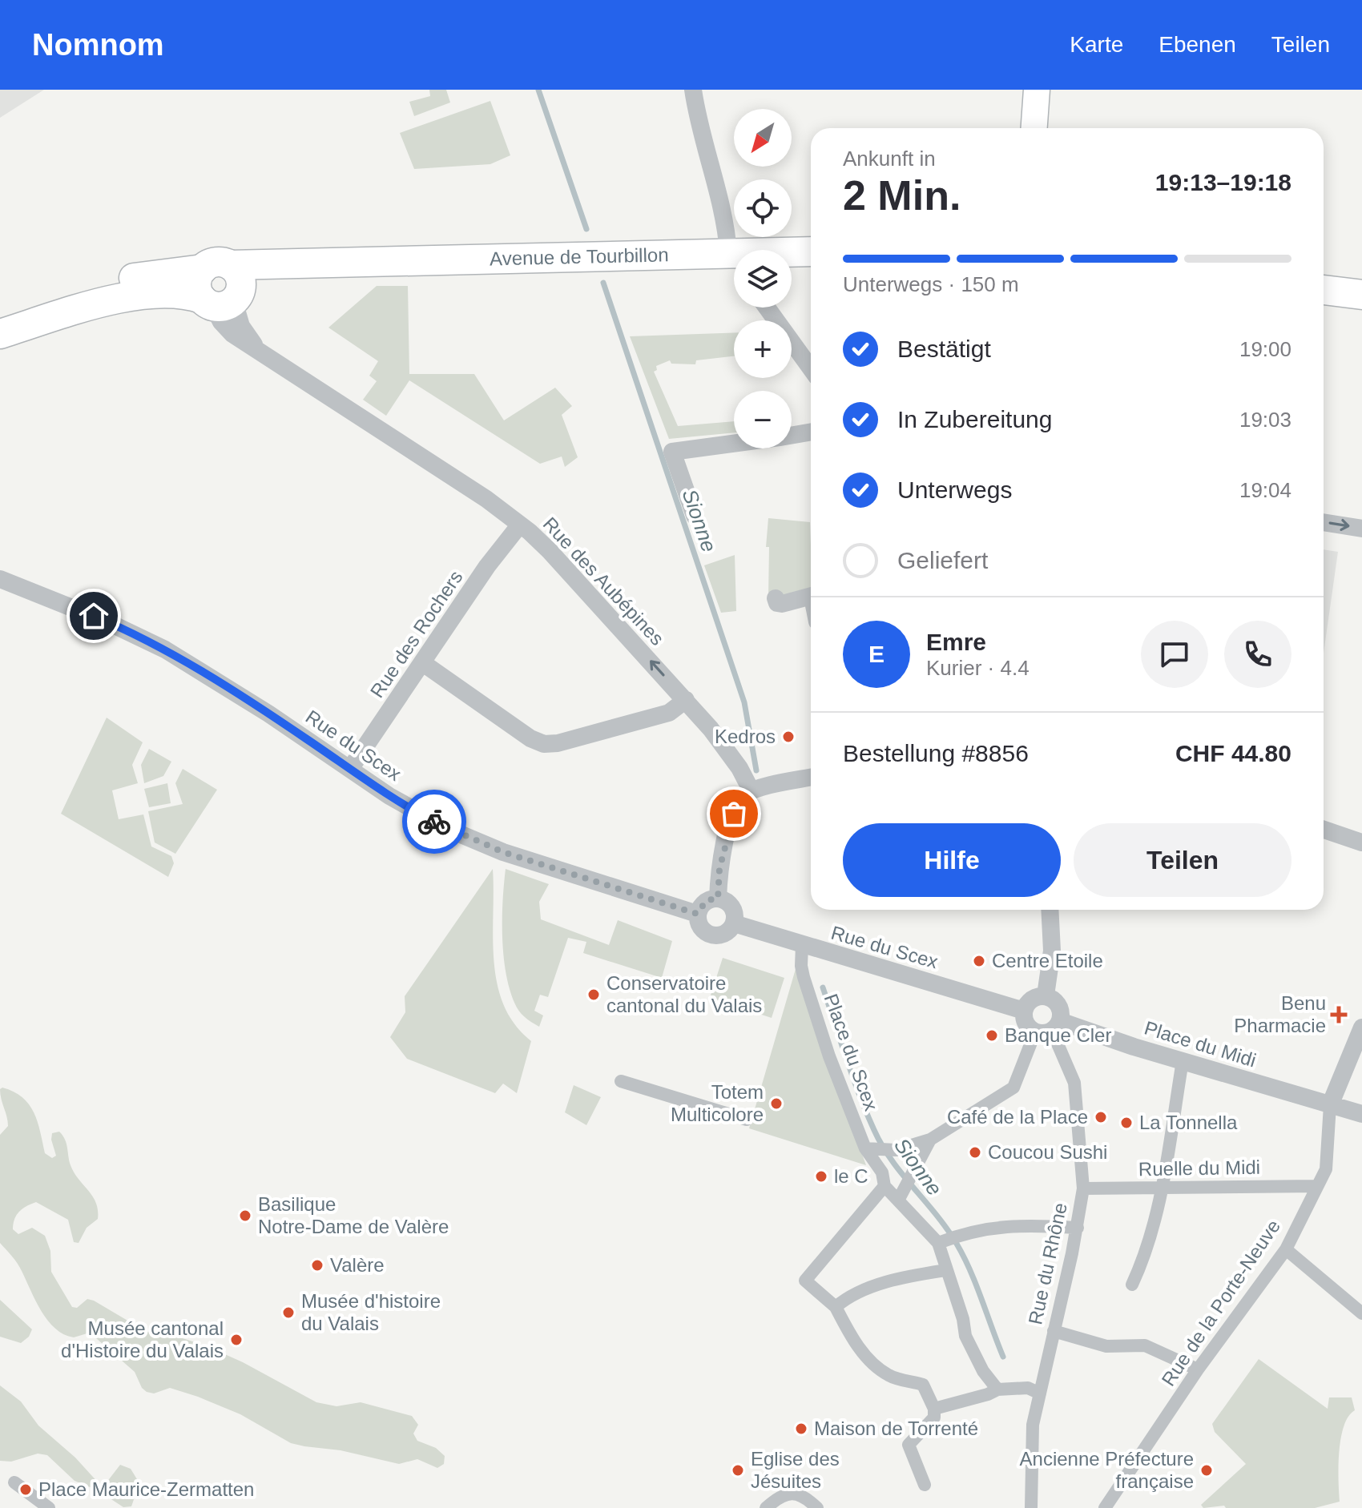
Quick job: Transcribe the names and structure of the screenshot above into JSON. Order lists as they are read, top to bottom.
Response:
{
  "streets": {
    "main road": ["Avenue de Tourbillon"],
    "street": [
      "Rue des Aubépines",
      "Rue des Rochers",
      "Rue du Scex",
      "Place du Midi",
      "Place du Scex",
      "Ruelle du Midi",
      "Rue du Rhône",
      "Rue de la Porte-Neuve"
    ]
  },
  "crossings": [
    ["Avenue de Tourbillon", "Rue des Aubépines"],
    ["Rue des Aubépines", "Rue des Rochers"],
    ["Rue des Rochers", "Rue du Scex"],
    ["Rue du Scex", "Place du Midi"],
    ["Rue du Scex", "Place du Scex"],
    ["Rue du Scex", "Rue du Rhône"],
    ["Place du Midi", "Rue du Rhône"],
    ["Place du Midi", "Rue de la Porte-Neuve"],
    ["Ruelle du Midi", "Rue du Rhône"],
    ["Ruelle du Midi", "Rue de la Porte-Neuve"]
  ],
  "water": ["Sionne"],
  "places": {
    "other": [
      "Kedros",
      "Centre Etoile",
      "Conservatoire cantonal du Valais",
      "Banque Cler",
      "Totem Multicolore",
      "Café de la Place",
      "La Tonnella",
      "Coucou Sushi",
      "le C",
      "Basilique Notre-Dame de Valère",
      "Valère",
      "Musée d'histoire du Valais",
      "Musée cantonal d'Histoire du Valais",
      "Maison de Torrenté",
      "Eglise des Jésuites",
      "Ancienne Préfecture française",
      "Place Maurice-Zermatten"
    ],
    "health": ["Benu Pharmacie"]
  },
  "north": "bottom left",
  "page": {
    "header": "Nomnom",
    "nav": ["Karte", "Ebenen", "Teilen"],
    "map_buttons": ["+", "−"],
    "heading": ["2 Min.", "Ankunft in", "19:13–19:18"],
    "panel": [
      "Emre",
      "Kurier · 4.4",
      "Bestellung #8856",
      "CHF 44.80"
    ],
    "bar": "Unterwegs · 150 m",
    "list": [
      ["Bestätigt", "19:00"],
      ["In Zubereitung", "19:03"],
      ["Unterwegs", "19:04"],
      "Geliefert"
    ],
    "round": "E",
    "buttons": ["Hilfe", "Teilen"]
  }
}
